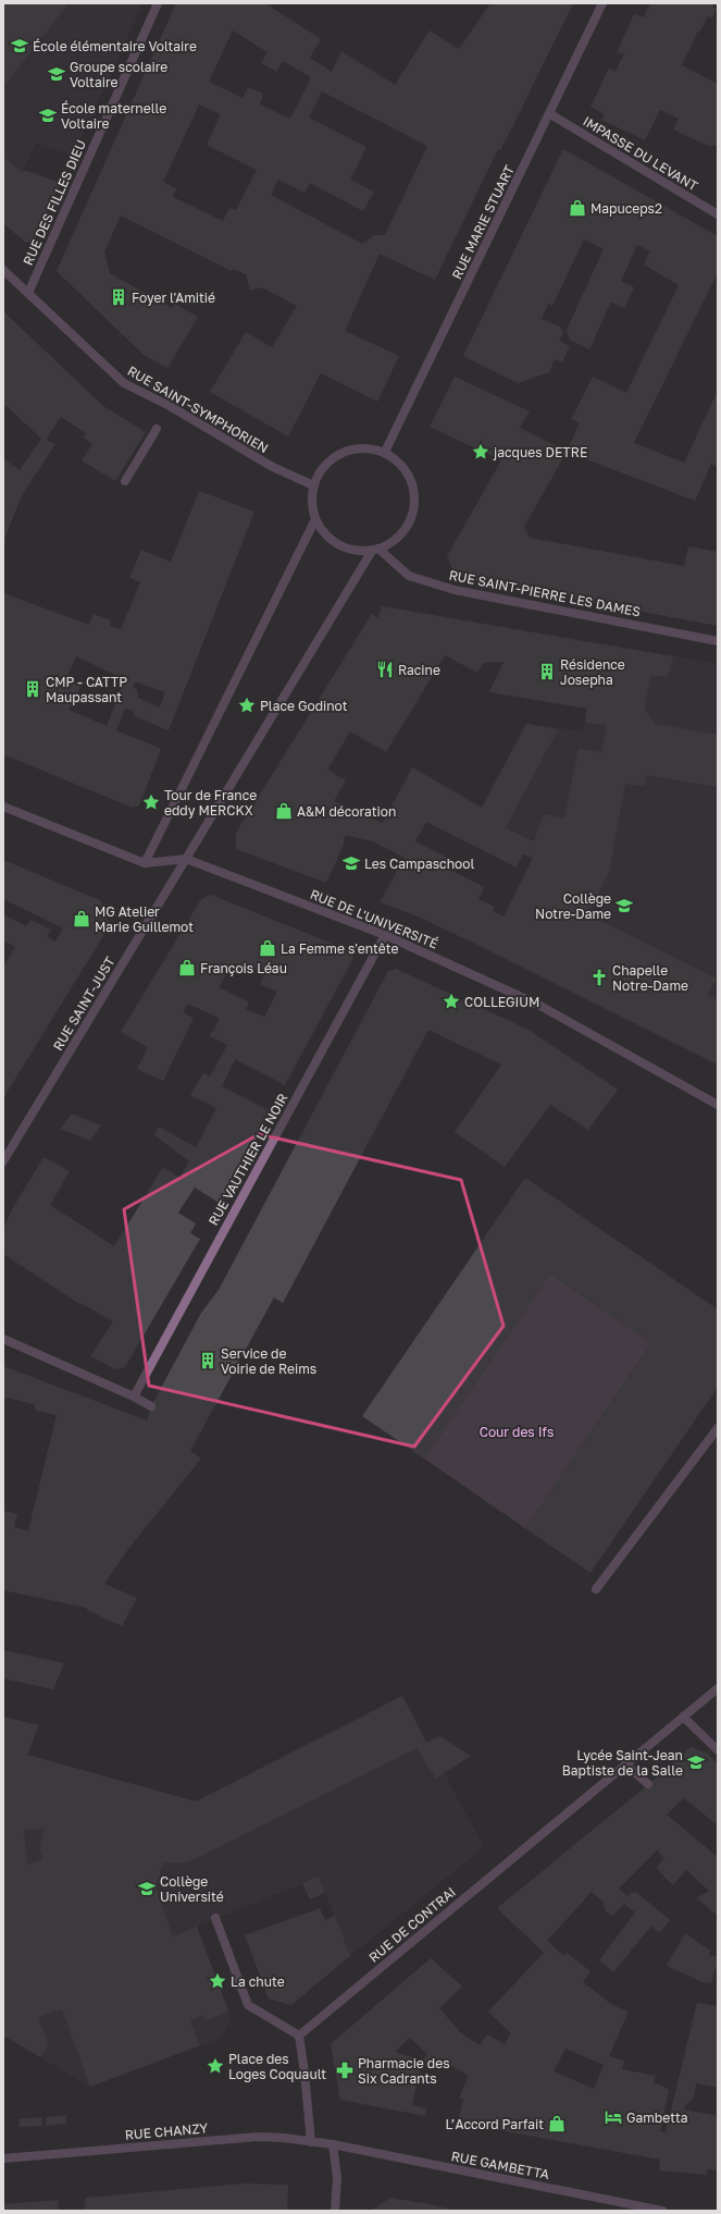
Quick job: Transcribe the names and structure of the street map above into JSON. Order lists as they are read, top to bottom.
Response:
{
  "streets": {
    "street": [
      "IMPASSE DU LEVANT",
      "RUE DES FILLES DIEU",
      "RUE MARIE STUART",
      "RUE SAINT-SYMPHORIEN",
      "RUE SAINT-PIERRE LES DAMES",
      "RUE DE L'UNIVERSITÉ",
      "RUE SAINT-JUST",
      "RUE VAUTHIER LE NOIR",
      "RUE DE CONTRAI",
      "RUE CHANZY",
      "RUE GAMBETTA"
    ]
  },
  "crossings": [
    ["IMPASSE DU LEVANT", "RUE MARIE STUART"],
    ["RUE DES FILLES DIEU", "RUE SAINT-SYMPHORIEN"],
    ["RUE MARIE STUART", "RUE SAINT-SYMPHORIEN"],
    ["RUE MARIE STUART", "RUE SAINT-PIERRE LES DAMES"],
    ["RUE SAINT-SYMPHORIEN", "RUE SAINT-PIERRE LES DAMES"],
    ["RUE DE L'UNIVERSITÉ", "RUE SAINT-JUST"],
    ["RUE DE L'UNIVERSITÉ", "RUE VAUTHIER LE NOIR"],
    ["RUE CHANZY", "RUE GAMBETTA"]
  ],
  "parks": ["Cour des Ifs"],
  "places": {
    "school or university": [
      "École élémentaire Voltaire",
      "Groupe scolaire Voltaire",
      "École maternelle Voltaire",
      "Les Campaschool",
      "Collège Notre-Dame",
      "Lycée Saint-Jean Baptiste de la Salle",
      "Collège Université"
    ],
    "shop": [
      "Mapuceps2",
      "A&M décoration",
      "MG Atelier Marie Guillemot",
      "La Femme s'entête",
      "François Léau",
      "L’Accord Parfait"
    ],
    "building": [
      "Foyer l'Amitié",
      "Résidence Josepha",
      "CMP - CATTP Maupassant",
      "Service de Voirie de Reims"
    ],
    "place": [
      "jacques DETRE",
      "Place Godinot",
      "Tour de France eddy MERCKX",
      "COLLEGIUM",
      "La chute",
      "Place des Loges Coquault"
    ],
    "restaurant": ["Racine"],
    "church": ["Chapelle Notre-Dame"],
    "pharmacy": ["Pharmacie des Six Cadrants"],
    "hotel": ["Gambetta"]
  }
}
